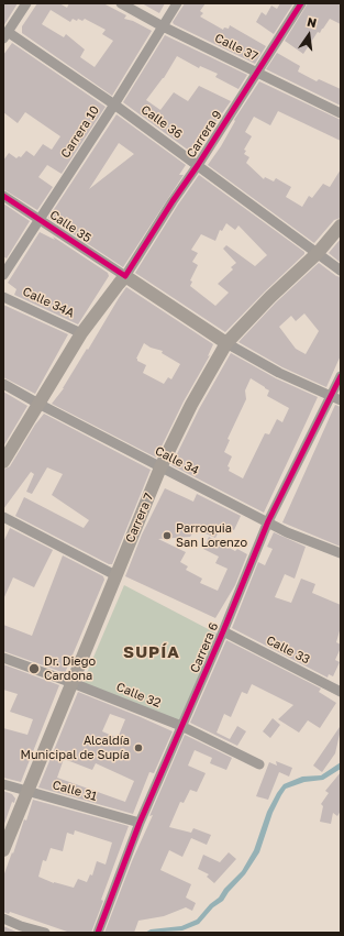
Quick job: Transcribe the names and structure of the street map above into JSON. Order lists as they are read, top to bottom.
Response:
{
  "streets": {
    "main road": ["Carrera 9", "Calle 35", "Carrera 7"],
    "street": [
      "Calle 37",
      "Calle 36",
      "Carrera 10",
      "Calle 34A",
      "Calle 34",
      "Carrera 6",
      "Calle 33",
      "Calle 32",
      "Calle 31"
    ]
  },
  "crossings": [
    ["Calle 37", "Carrera 10"],
    ["Calle 37", "Carrera 9"],
    ["Calle 36", "Carrera 10"],
    ["Calle 36", "Carrera 9"],
    ["Calle 36", "Carrera 7"],
    ["Carrera 10", "Calle 35"],
    ["Carrera 9", "Calle 35"],
    ["Carrera 9", "Calle 34A"],
    ["Carrera 9", "Calle 34"],
    ["Calle 35", "Carrera 7"],
    ["Calle 35", "Carrera 6"],
    ["Calle 34", "Carrera 7"],
    ["Calle 34", "Carrera 6"],
    ["Carrera 7", "Calle 32"],
    ["Carrera 7", "Calle 31"],
    ["Carrera 6", "Calle 33"],
    ["Carrera 6", "Calle 32"],
    ["Carrera 6", "Calle 31"]
  ],
  "districts": ["SUPÍA"],
  "places": ["Parroquia San Lorenzo", "Dr. Diego Cardona", "Alcaldía Municipal de Supía"],
  "north": "top"
}
